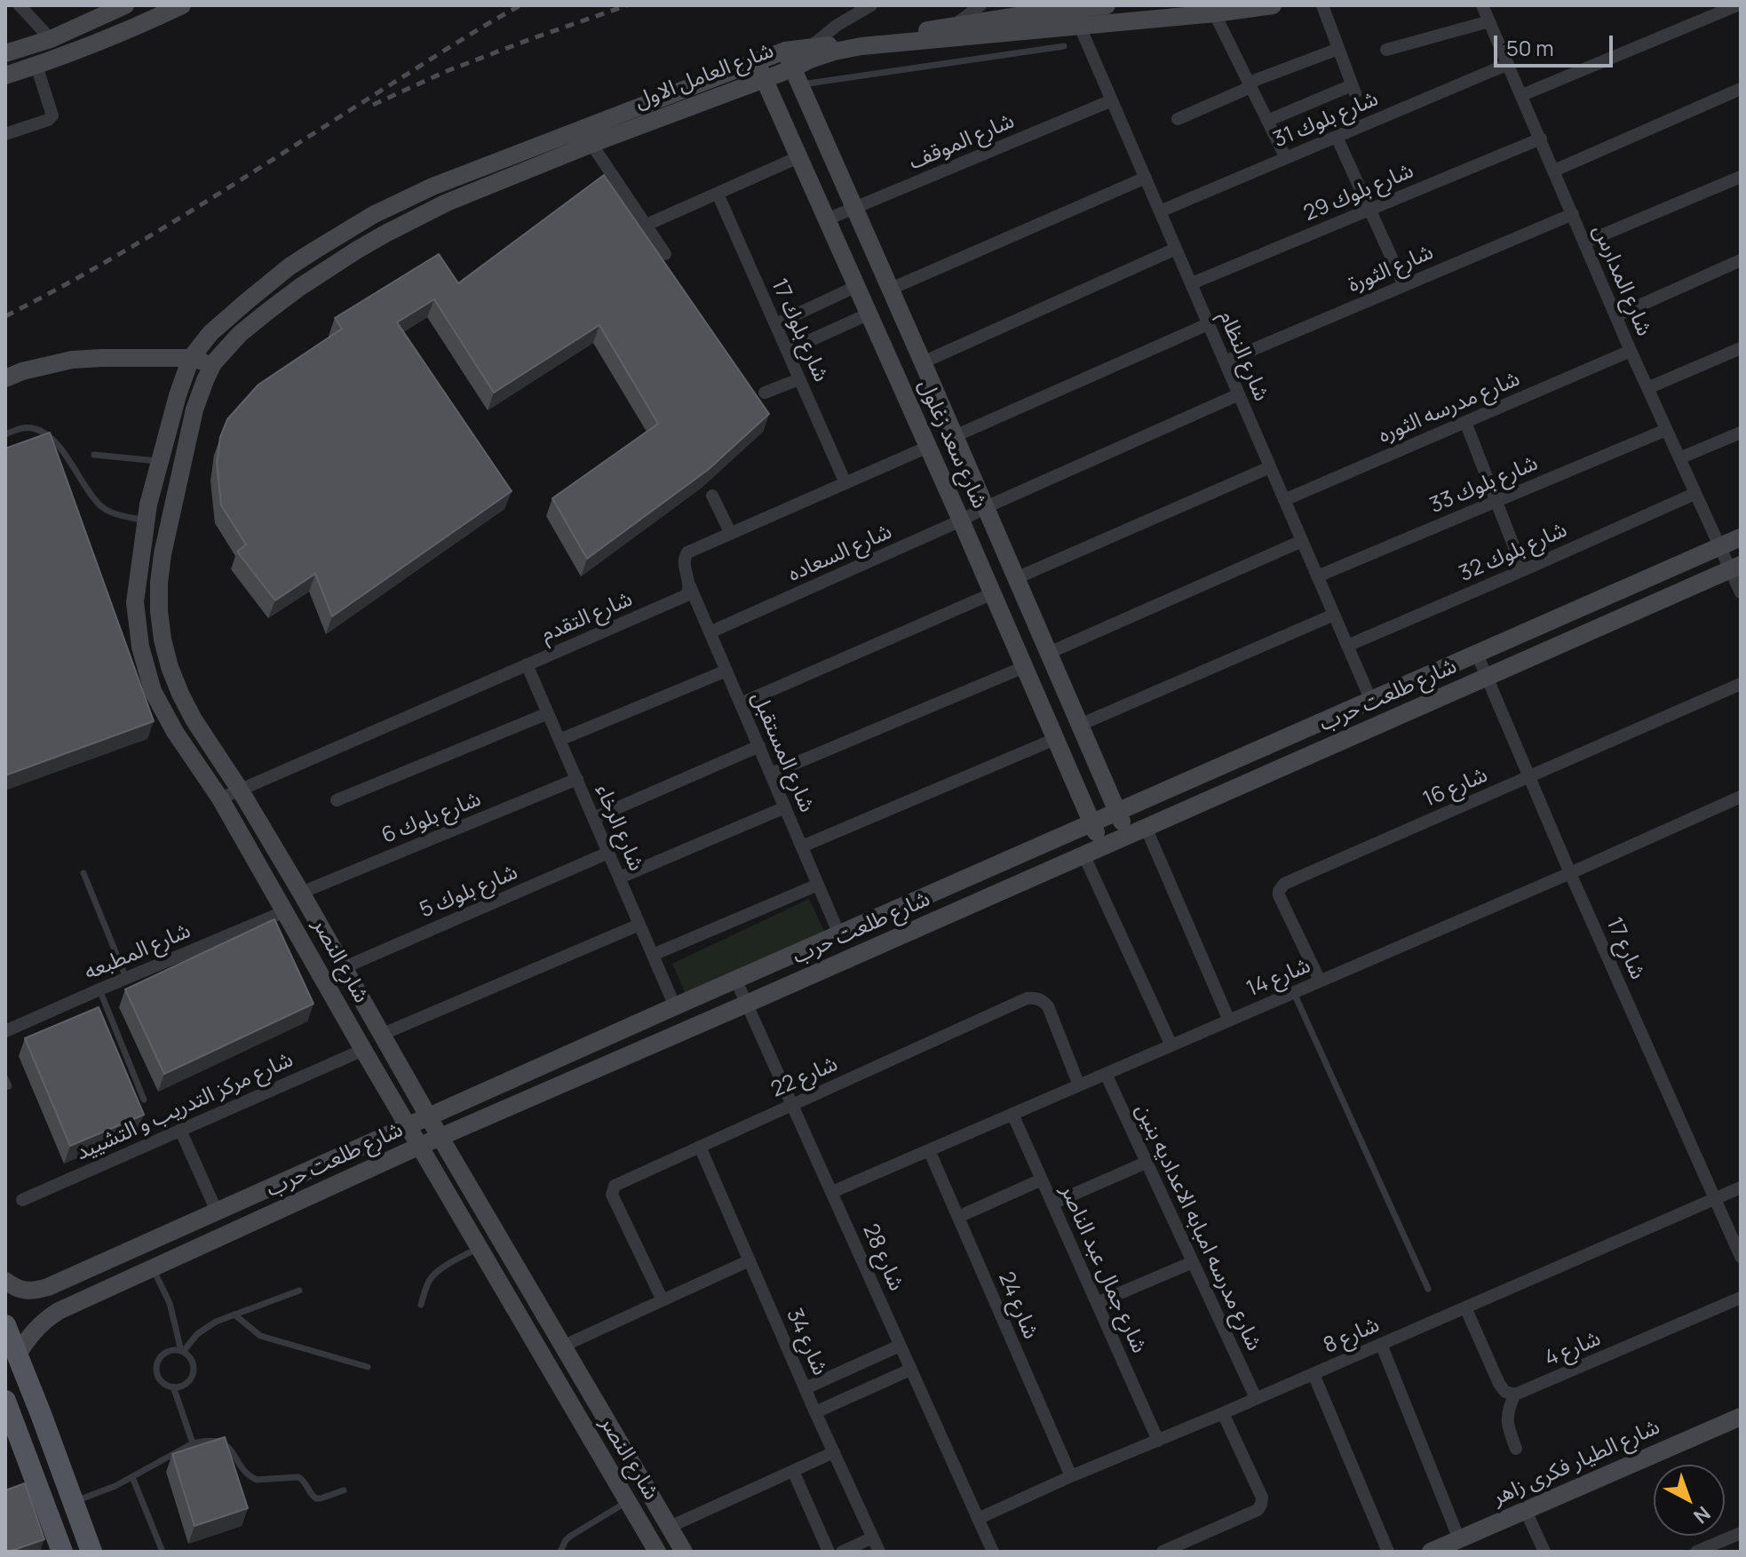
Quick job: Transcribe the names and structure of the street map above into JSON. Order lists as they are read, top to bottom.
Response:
{
  "streets": {
    "street": [
      "شارع العامل الاول",
      "شارع بلوك 31",
      "شارع الموقف",
      "شارع بلوك 29",
      "شارع الثورة",
      "شارع المدارس",
      "شارع بلوك 17",
      "شارع النظام",
      "شارع مدرسه الثوره",
      "شارع سعد زغلول",
      "شارع بلوك 33",
      "شارع بلوك 32",
      "شارع السعاده",
      "شارع التقدم",
      "شارع طلعت حرب",
      "شارع المستقبل",
      "شارع 16",
      "شارع بلوك 6",
      "شارع الرخاء",
      "شارع بلوك 5",
      "شارع 17",
      "شارع المطبعه",
      "شارع النصر",
      "شارع 14",
      "شارع 22",
      "شارع مركز التدريب و التشييد",
      "شارع مدرسه امبابه الاعداديه بنين",
      "شارع 28",
      "شارع جمال عبد الناصر",
      "شارع 24",
      "شارع 8",
      "شارع 34",
      "شارع 4",
      "شارع الطيار فكرى زاهر"
    ]
  },
  "crossings": [
    ["شارع العامل الاول", "شارع النظام"],
    ["شارع العامل الاول", "شارع سعد زغلول"],
    ["شارع العامل الاول", "شارع النصر"],
    ["شارع بلوك 31", "شارع المدارس"],
    ["شارع بلوك 31", "شارع النظام"],
    ["شارع الموقف", "شارع النظام"],
    ["شارع الموقف", "شارع سعد زغلول"],
    ["شارع بلوك 29", "شارع المدارس"],
    ["شارع بلوك 29", "شارع النظام"],
    ["شارع الثورة", "شارع المدارس"],
    ["شارع الثورة", "شارع النظام"],
    ["شارع المدارس", "شارع مدرسه الثوره"],
    ["شارع المدارس", "شارع بلوك 33"],
    ["شارع المدارس", "شارع بلوك 32"],
    ["شارع المدارس", "شارع طلعت حرب"],
    ["شارع النظام", "شارع مدرسه الثوره"],
    ["شارع النظام", "شارع بلوك 33"],
    ["شارع النظام", "شارع بلوك 32"],
    ["شارع النظام", "شارع طلعت حرب"],
    ["شارع سعد زغلول", "شارع السعاده"],
    ["شارع سعد زغلول", "شارع طلعت حرب"],
    ["شارع السعاده", "شارع المستقبل"],
    ["شارع التقدم", "شارع المستقبل"],
    ["شارع التقدم", "شارع الرخاء"],
    ["شارع التقدم", "شارع النصر"],
    ["شارع طلعت حرب", "شارع المستقبل"],
    ["شارع طلعت حرب", "شارع الرخاء"],
    ["شارع طلعت حرب", "شارع 17"],
    ["شارع طلعت حرب", "شارع النصر"],
    ["شارع طلعت حرب", "شارع 28"],
    ["شارع 16", "شارع 17"],
    ["شارع 16", "شارع 14"],
    ["شارع بلوك 6", "شارع الرخاء"],
    ["شارع بلوك 6", "شارع النصر"],
    ["شارع الرخاء", "شارع بلوك 5"],
    ["شارع بلوك 5", "شارع النصر"],
    ["شارع 17", "شارع 14"],
    ["شارع 17", "شارع 8"],
    ["شارع المطبعه", "شارع النصر"],
    ["شارع النصر", "شارع مركز التدريب و التشييد"],
    ["شارع 14", "شارع 22"],
    ["شارع 14", "شارع مدرسه امبابه الاعداديه بنين"],
    ["شارع 14", "شارع 28"],
    ["شارع 14", "شارع جمال عبد الناصر"],
    ["شارع 14", "شارع 24"],
    ["شارع 22", "شارع 28"],
    ["شارع 22", "شارع 34"],
    ["شارع مدرسه امبابه الاعداديه بنين", "شارع 8"],
    ["شارع 28", "شارع 8"],
    ["شارع جمال عبد الناصر", "شارع 8"],
    ["شارع 24", "شارع 8"]
  ],
  "scale_bar": "50 m",
  "north": "bottom right"
}
